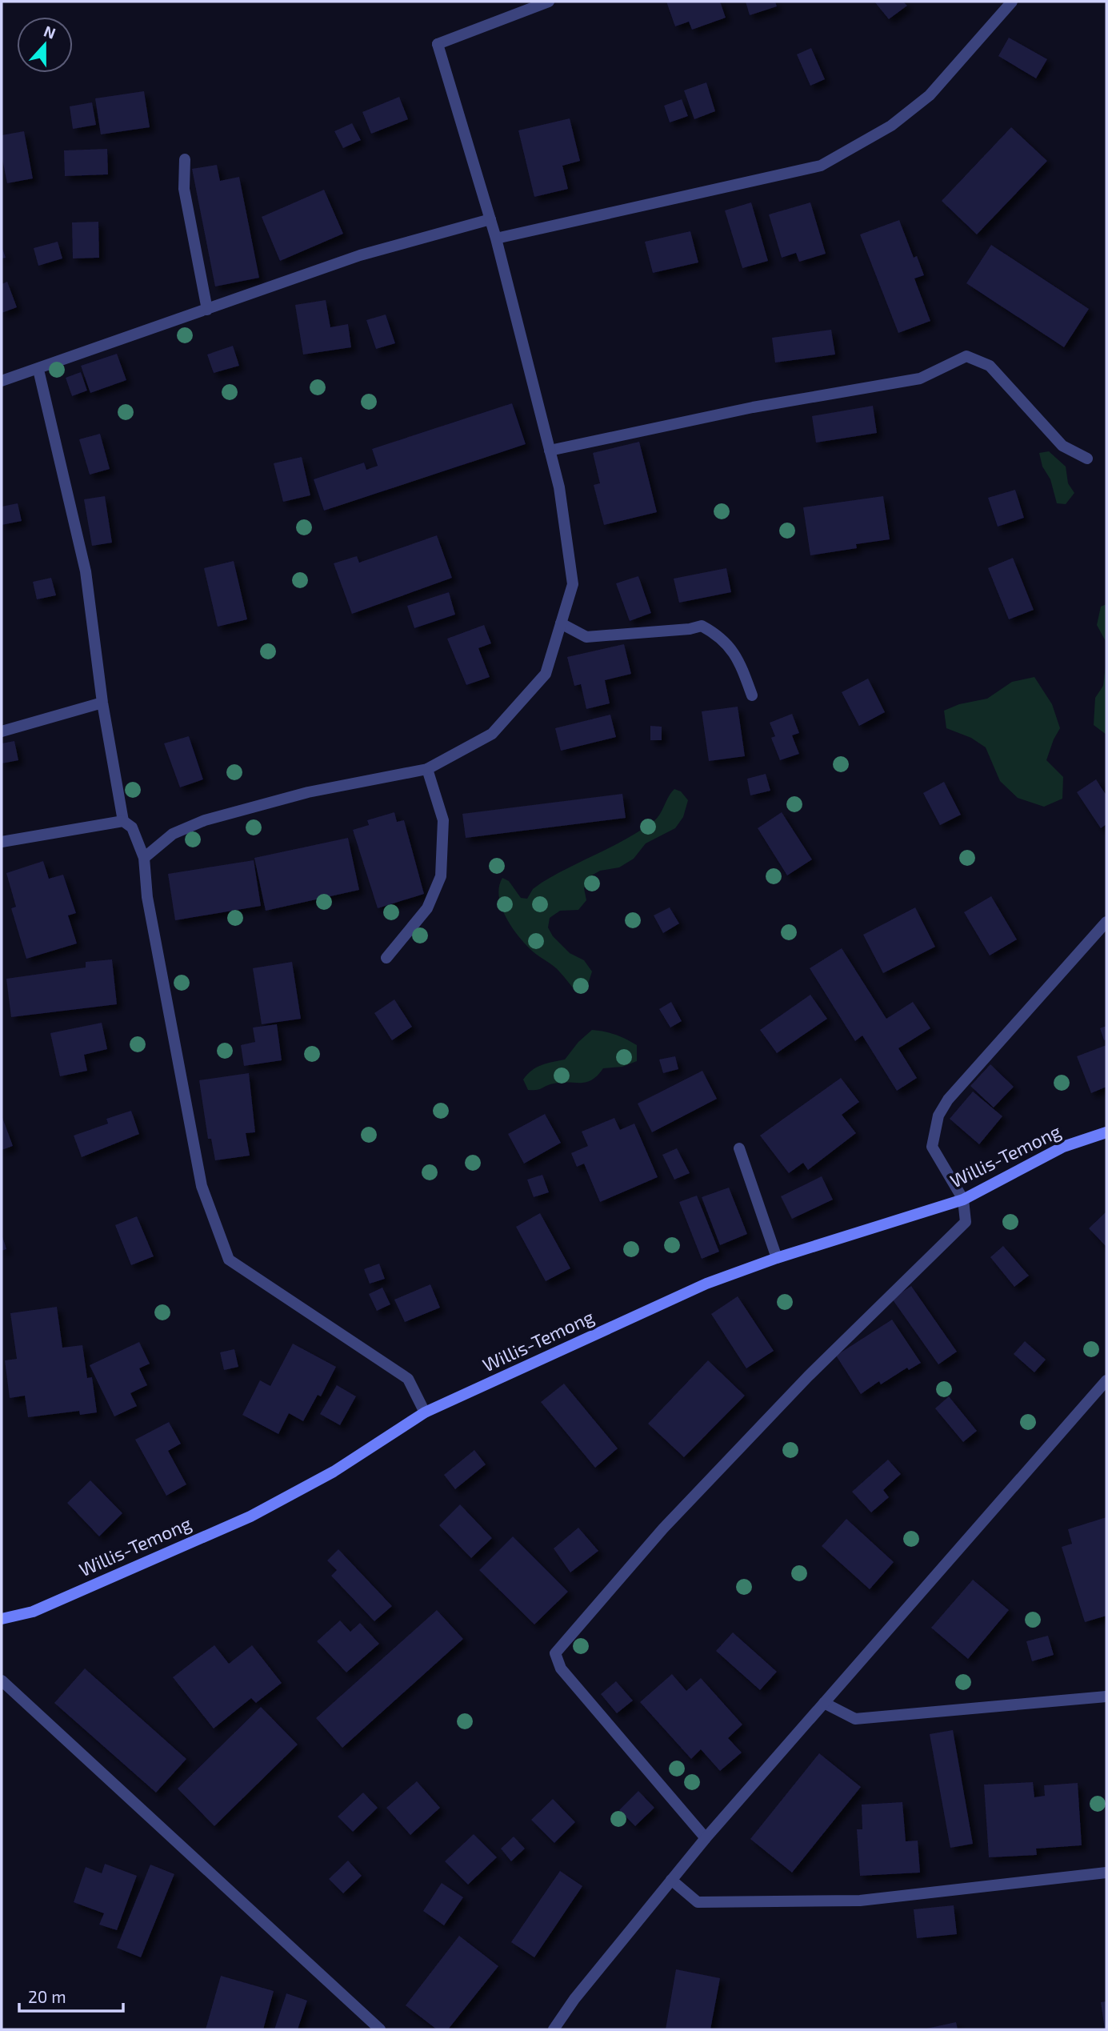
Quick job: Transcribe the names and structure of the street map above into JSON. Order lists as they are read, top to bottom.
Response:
{
  "streets": {
    "main road": ["Willis-Temong"]
  },
  "scale_bar": "20 m",
  "north": "top"
}
